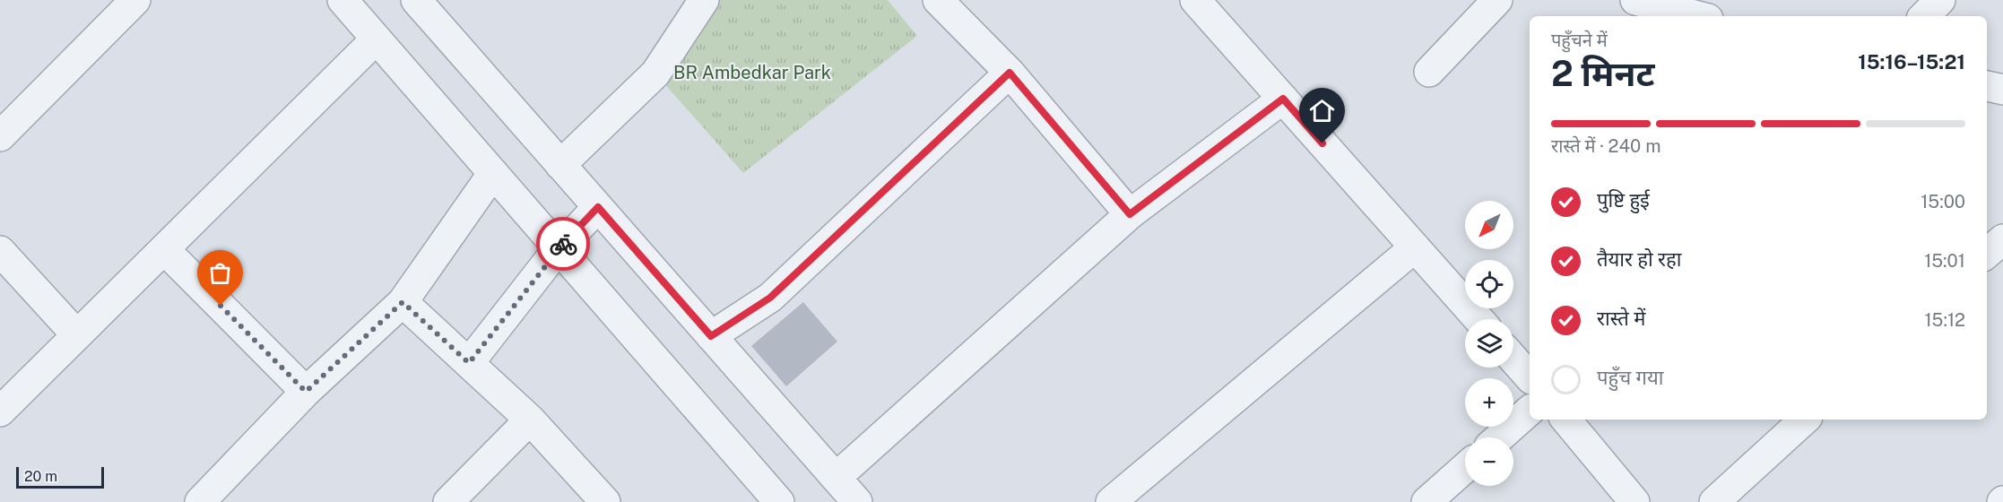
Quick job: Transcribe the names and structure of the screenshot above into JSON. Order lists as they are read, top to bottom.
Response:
{
  "parks": ["BR Ambedkar Park"],
  "scale_bar": "20 m",
  "north": "bottom left",
  "page": {
    "heading": ["2 मिनट", "पहुँचने में", "15:16–15:21"],
    "bar": "रास्ते में · 240 m",
    "list": [
      ["पुष्टि हुई", "15:00"],
      ["तैयार हो रहा", "15:01"],
      ["रास्ते में", "15:12"],
      "पहुँच गया"
    ],
    "map_buttons": ["+", "−"],
    "scale": "20 m"
  }
}
